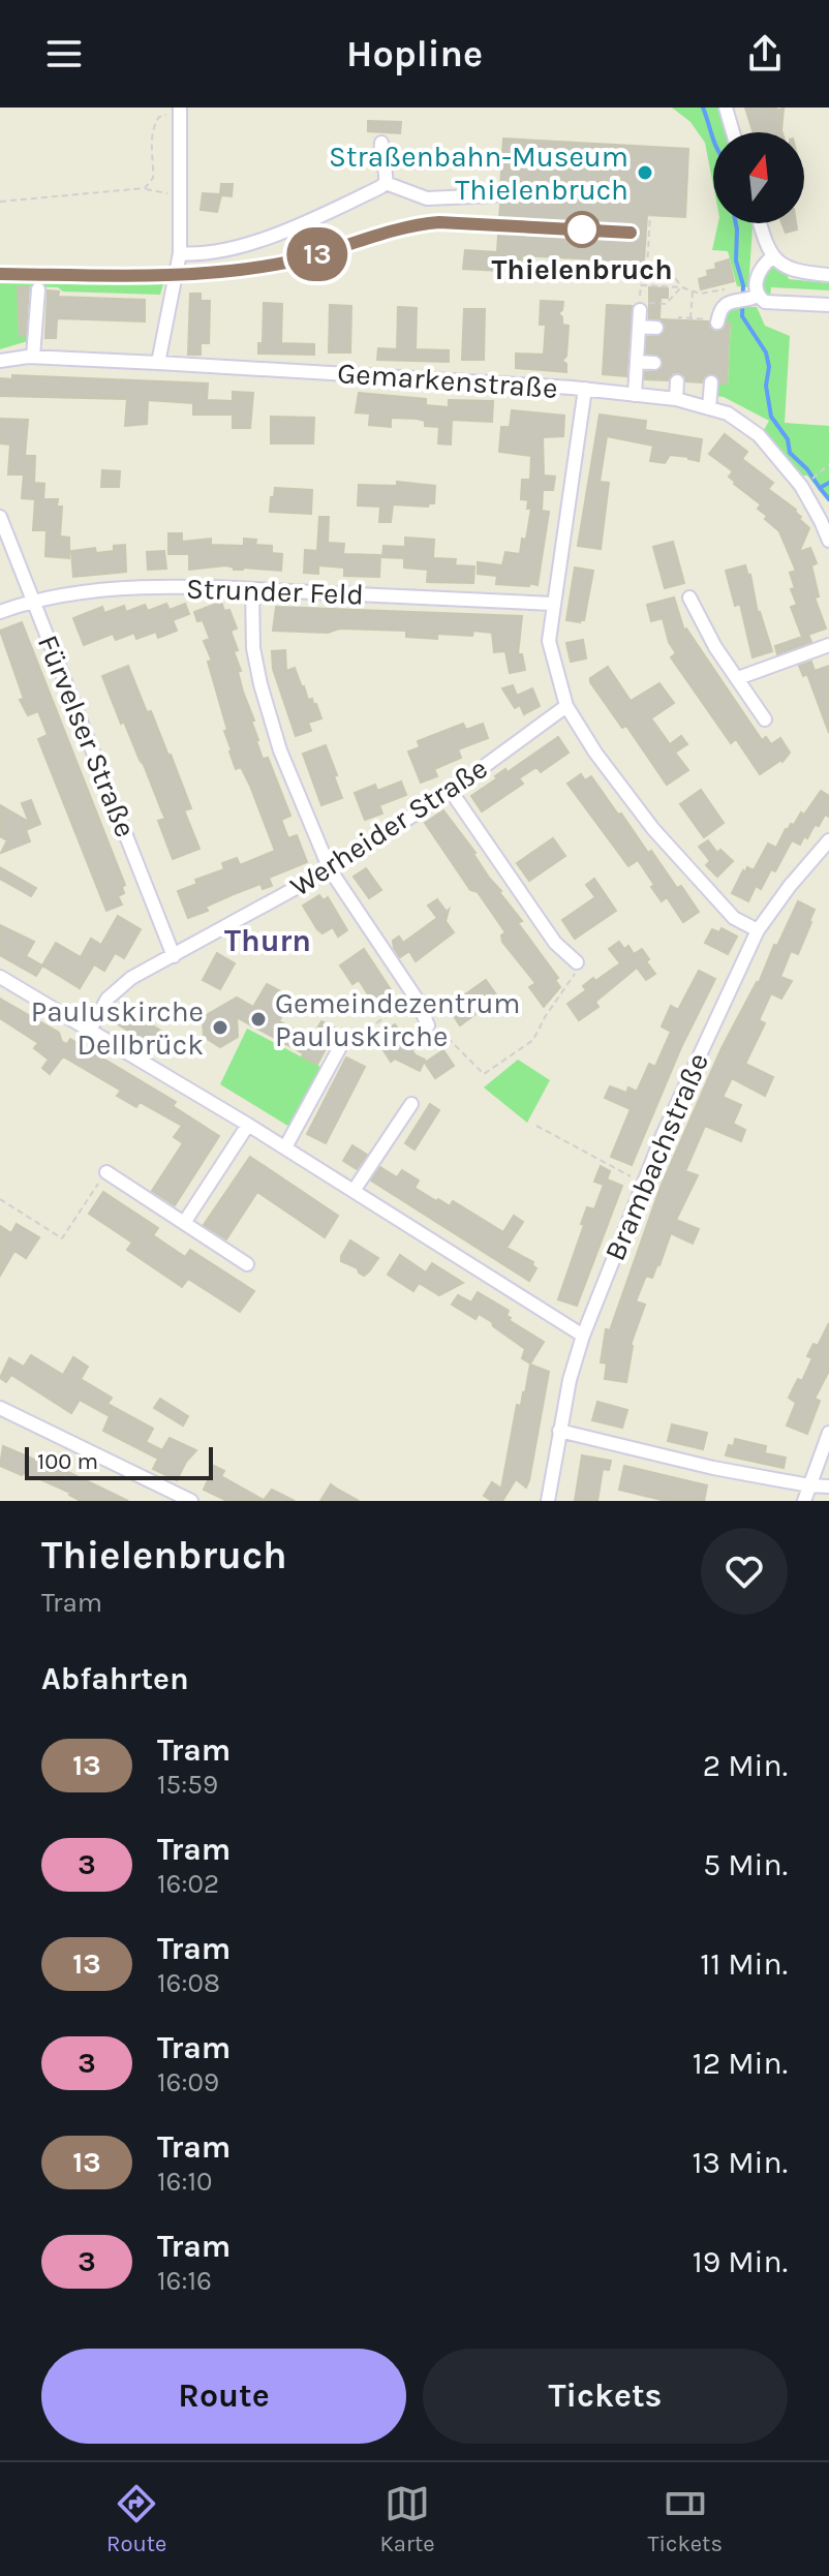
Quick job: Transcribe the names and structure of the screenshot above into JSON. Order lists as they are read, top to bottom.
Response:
{
  "streets": {
    "street": [
      "Gemarkenstraße",
      "Strunder Feld",
      "Fürvelser Straße",
      "Werheider Straße",
      "Brambachstraße"
    ]
  },
  "crossings": [
    ["Strunder Feld", "Fürvelser Straße"],
    ["Fürvelser Straße", "Werheider Straße"]
  ],
  "districts": ["Thurn"],
  "places": [
    "Straßenbahn-Museum Thielenbruch",
    "Thielenbruch",
    "Gemeindezentrum Pauluskirche",
    "Pauluskirche Dellbrück"
  ],
  "lines": ["tram line 13"],
  "scale_bar": "100 m",
  "north": "top",
  "page": {
    "header": "Hopline",
    "on_map": "13",
    "scale": "100 m",
    "heading": [
      ["Thielenbruch", "Tram"],
      "Abfahrten"
    ],
    "list": [
      {
        "mark": "13",
        "name": "Tram",
        "note": "15:59",
        "value": "2 Min."
      },
      {
        "mark": "3",
        "name": "Tram",
        "note": "16:02",
        "value": "5 Min."
      },
      {
        "mark": "13",
        "name": "Tram",
        "note": "16:08",
        "value": "11 Min."
      },
      {
        "mark": "3",
        "name": "Tram",
        "note": "16:09",
        "value": "12 Min."
      },
      {
        "mark": "13",
        "name": "Tram",
        "note": "16:10",
        "value": "13 Min."
      },
      {
        "mark": "3",
        "name": "Tram",
        "note": "16:16",
        "value": "19 Min."
      }
    ],
    "buttons": ["Route", "Tickets"],
    "tabs": ["Route", "Karte", "Tickets"]
  }
}
